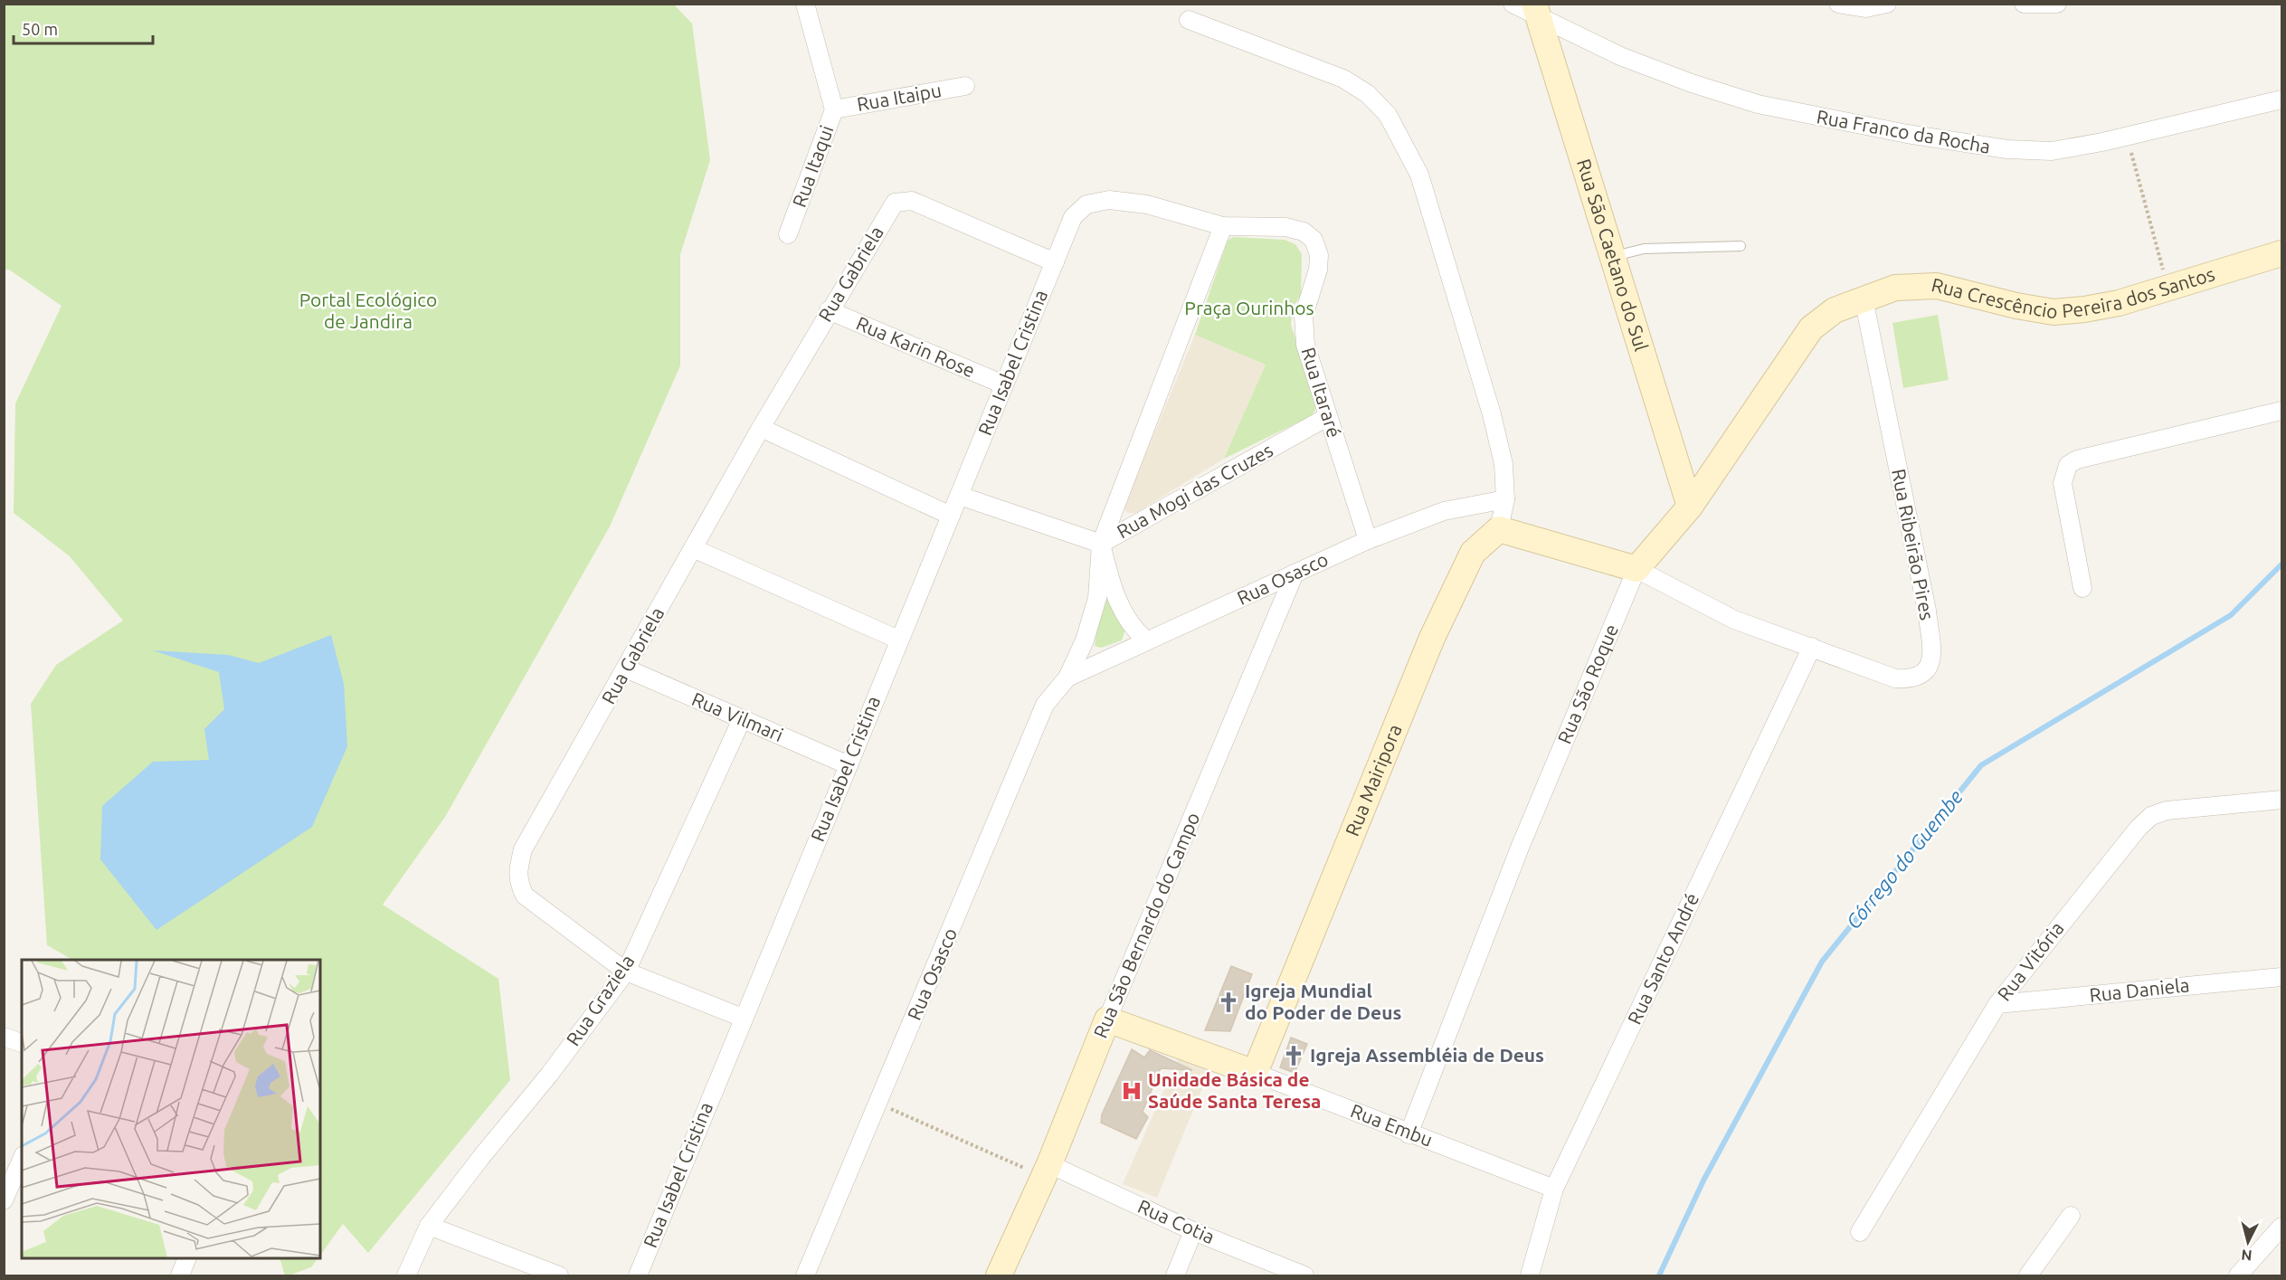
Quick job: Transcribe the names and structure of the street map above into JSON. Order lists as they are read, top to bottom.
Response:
{
  "streets": {
    "street": [
      "Rua Itaipu",
      "Rua Franco da Rocha",
      "Rua Itaqui",
      "Rua São Caetano do Sul",
      "Rua Gabriela",
      "Rua Crescêncio Pereira dos Santos",
      "Rua Karin Rose",
      "Rua Isabel Cristina",
      "Rua Itararé",
      "Rua Mogi das Cruzes",
      "Rua Ribeirão Pires",
      "Rua Osasco",
      "Rua São Roque",
      "Rua Vilmari",
      "Rua Mairipora",
      "Rua São Bernardo do Campo",
      "Rua Santo André",
      "Rua Vitória",
      "Rua Daniela",
      "Rua Graziela",
      "Rua Embu",
      "Rua Cotia"
    ]
  },
  "crossings": [
    ["Rua Itaipu", "Rua Itaqui"],
    ["Rua Franco da Rocha", "Rua São Caetano do Sul"],
    ["Rua São Caetano do Sul", "Rua São Roque"],
    ["Rua Gabriela", "Rua Karin Rose"],
    ["Rua Gabriela", "Rua Isabel Cristina"],
    ["Rua Gabriela", "Rua Vilmari"],
    ["Rua Gabriela", "Rua Graziela"],
    ["Rua Crescêncio Pereira dos Santos", "Rua Ribeirão Pires"],
    ["Rua Crescêncio Pereira dos Santos", "Rua São Roque"],
    ["Rua Karin Rose", "Rua Isabel Cristina"],
    ["Rua Isabel Cristina", "Rua Itararé"],
    ["Rua Isabel Cristina", "Rua Osasco"],
    ["Rua Isabel Cristina", "Rua Vilmari"],
    ["Rua Itararé", "Rua Mogi das Cruzes"],
    ["Rua Itararé", "Rua Osasco"],
    ["Rua Mogi das Cruzes", "Rua Osasco"],
    ["Rua Ribeirão Pires", "Rua São Roque"],
    ["Rua Ribeirão Pires", "Rua Santo André"],
    ["Rua Osasco", "Rua São Bernardo do Campo"],
    ["Rua São Roque", "Rua Embu"],
    ["Rua Vilmari", "Rua Graziela"],
    ["Rua Mairipora", "Rua Embu"],
    ["Rua São Bernardo do Campo", "Rua Embu"],
    ["Rua São Bernardo do Campo", "Rua Cotia"],
    ["Rua Santo André", "Rua Embu"],
    ["Rua Vitória", "Rua Daniela"]
  ],
  "water": ["Córrego do Guembe"],
  "parks": ["Portal Ecológico de Jandira", "Praça Ourinhos"],
  "places": {
    "church": ["Igreja Mundial do Poder de Deus", "Igreja Assembléia de Deus"],
    "hospital": ["Unidade Básica de Saúde Santa Teresa"]
  },
  "scale_bar": "50 m",
  "north": "bottom"
}
